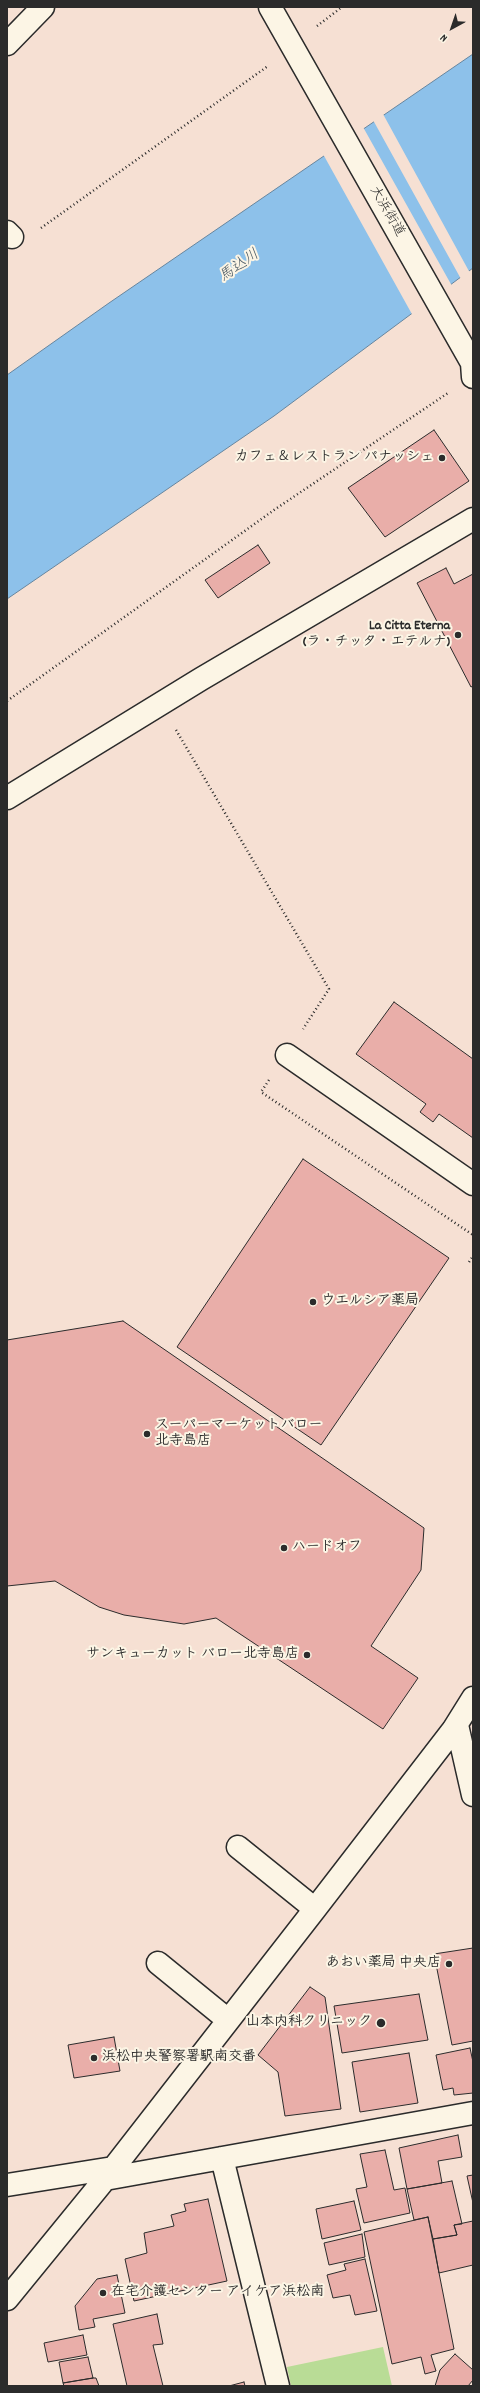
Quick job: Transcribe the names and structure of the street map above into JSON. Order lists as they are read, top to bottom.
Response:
{
  "streets": {
    "street": ["大浜街道"]
  },
  "water": ["馬込川"],
  "places": [
    "カフェ＆レストラン パナッシェ",
    "La Citta Eterna (ラ・チッタ・エテルナ)",
    "ウエルシア薬局",
    "スーパーマーケットバロー 北寺島店",
    "ハードオフ",
    "サンキューカット バロー北寺島店",
    "あおい薬局 中央店",
    "山本内科クリニック",
    "浜松中央警察署駅南交番",
    "在宅介護センター アイケア浜松南"
  ],
  "north": "bottom left"
}
